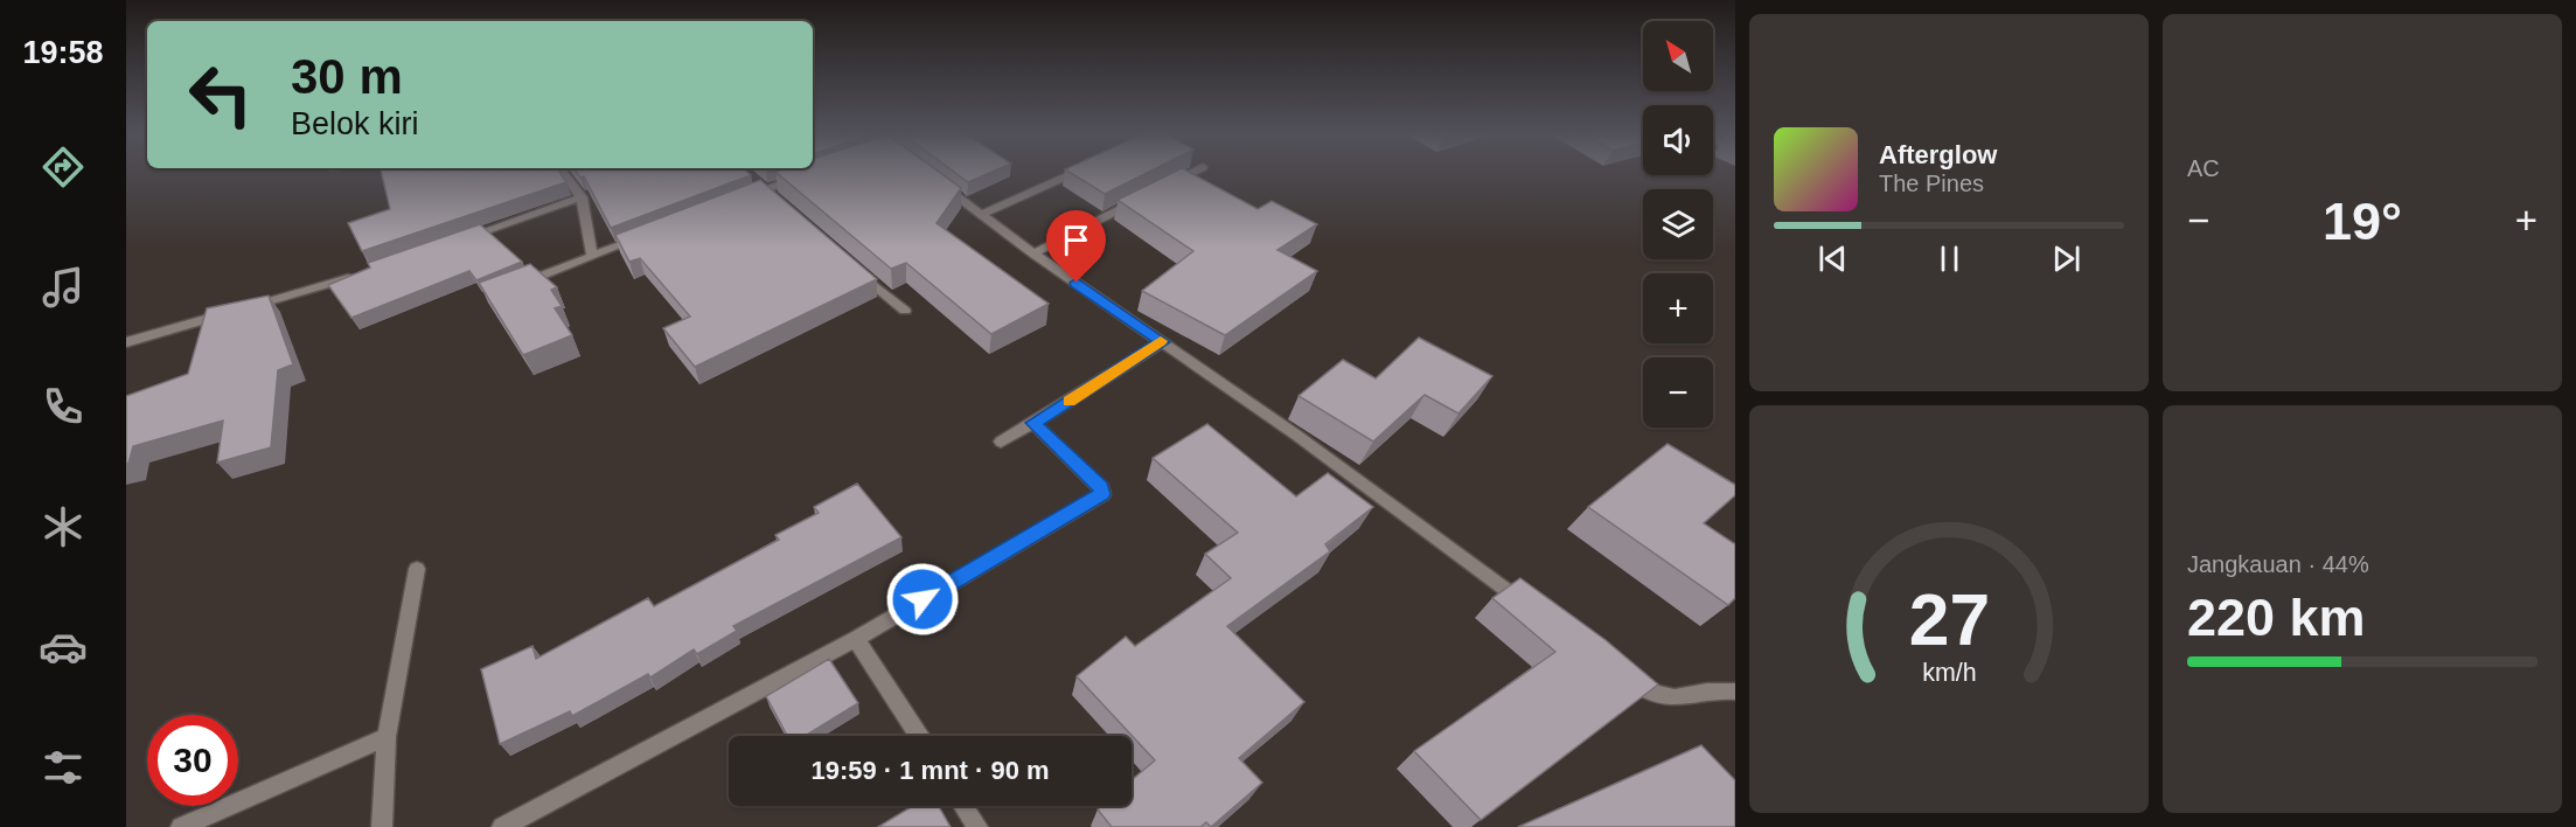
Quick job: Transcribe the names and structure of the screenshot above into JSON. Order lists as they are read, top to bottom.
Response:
{
  "north": "top left",
  "page": {
    "tabs": "19:58",
    "tile": [
      "AC",
      ["Jangkauan · 44%", "220 km"]
    ],
    "map_buttons": ["+", "−"],
    "turn": ["30 m", "Belok kiri"],
    "song": ["Afterglow", "The Pines"],
    "heat": ["−", "19°", "+"],
    "limit": "30",
    "trip": "19:59 · 1 mnt · 90 m",
    "gauge": ["27", "km/h"]
  }
}
